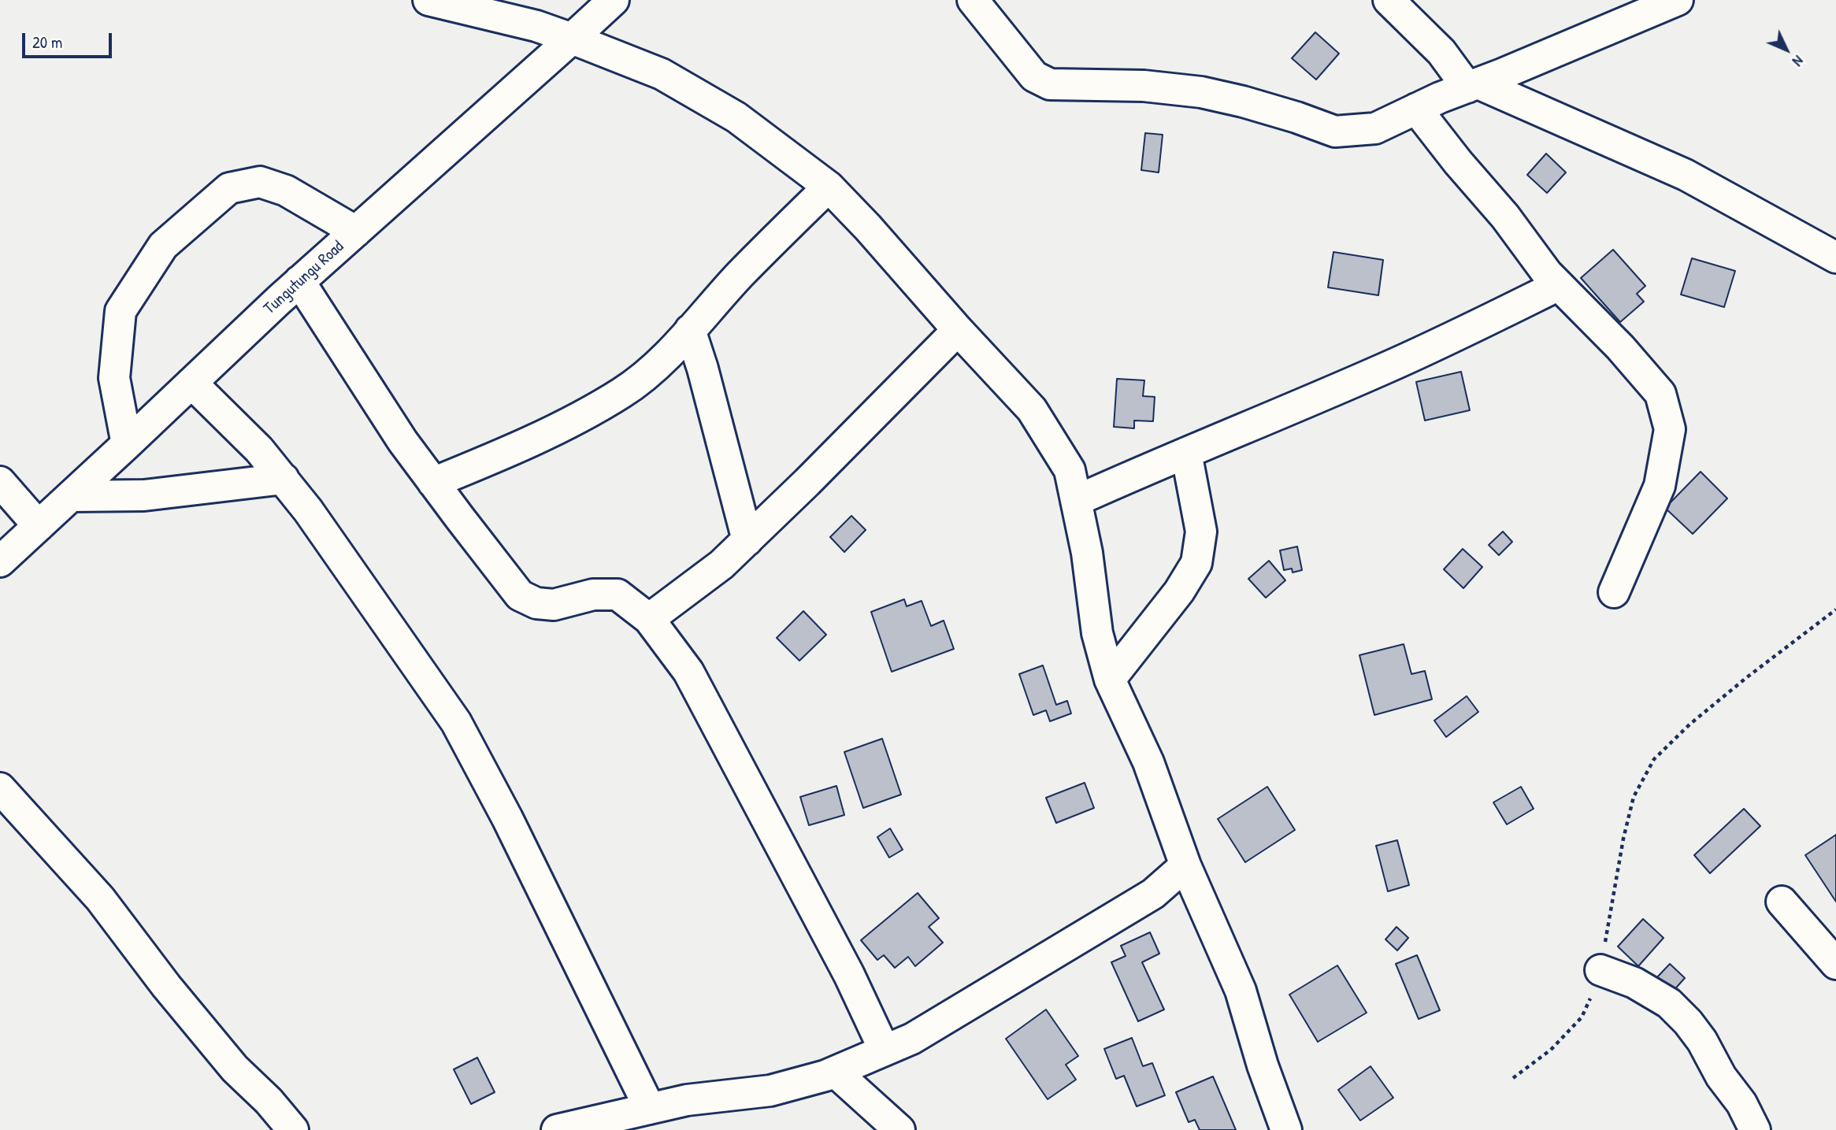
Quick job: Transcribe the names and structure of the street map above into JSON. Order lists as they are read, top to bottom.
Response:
{
  "streets": {
    "street": ["Tungutungu Road"]
  },
  "scale_bar": "20 m",
  "north": "bottom right"
}
